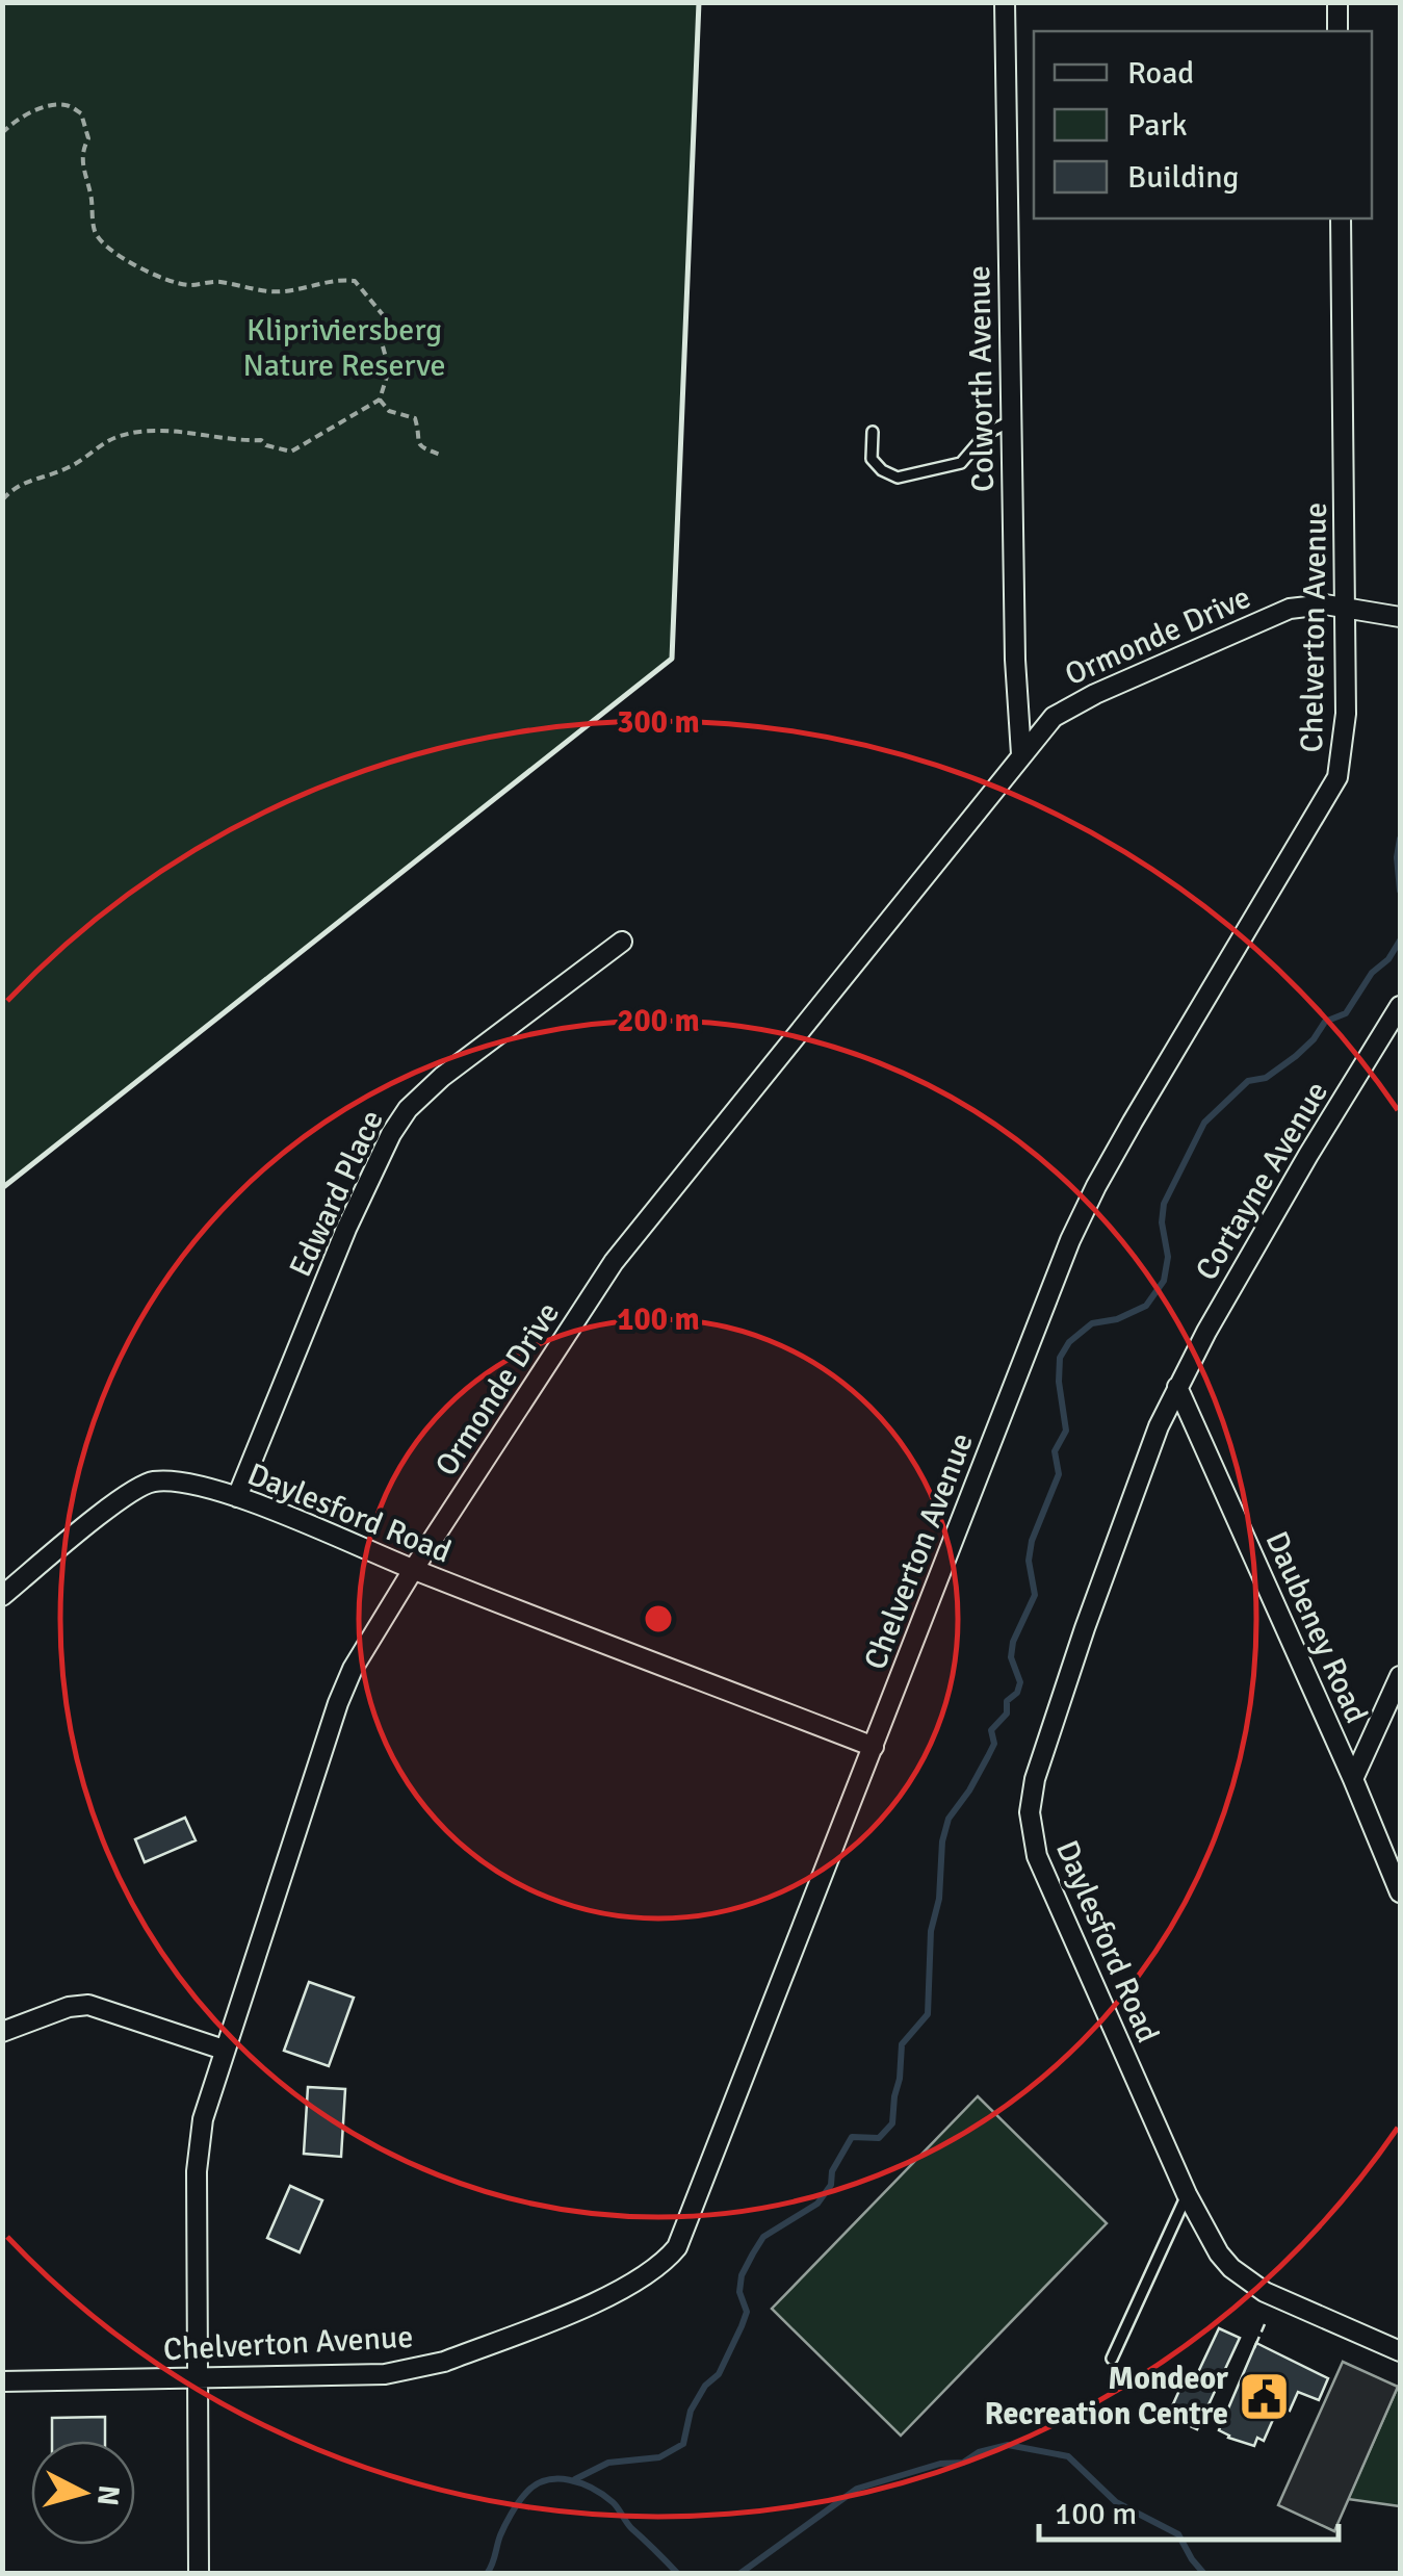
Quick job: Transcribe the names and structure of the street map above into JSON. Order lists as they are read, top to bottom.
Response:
{
  "streets": {
    "street": [
      "Colworth Avenue",
      "Chelverton Avenue",
      "Ormonde Drive",
      "Cortayne Avenue",
      "Edward Place",
      "Daylesford Road",
      "Daubeney Road"
    ]
  },
  "crossings": [
    ["Colworth Avenue", "Ormonde Drive"],
    ["Chelverton Avenue", "Ormonde Drive"],
    ["Chelverton Avenue", "Daylesford Road"],
    ["Ormonde Drive", "Daylesford Road"],
    ["Cortayne Avenue", "Daylesford Road"],
    ["Cortayne Avenue", "Daubeney Road"],
    ["Edward Place", "Daylesford Road"],
    ["Daylesford Road", "Daubeney Road"]
  ],
  "parks": ["Klipriviersberg Nature Reserve"],
  "places": {
    "public building": ["Mondeor Recreation Centre"]
  },
  "legend": ["Road", "Park", "Building"],
  "scale_bar": "100 m",
  "north": "right",
  "rings": ["300 m", "200 m", "100 m"]
}
